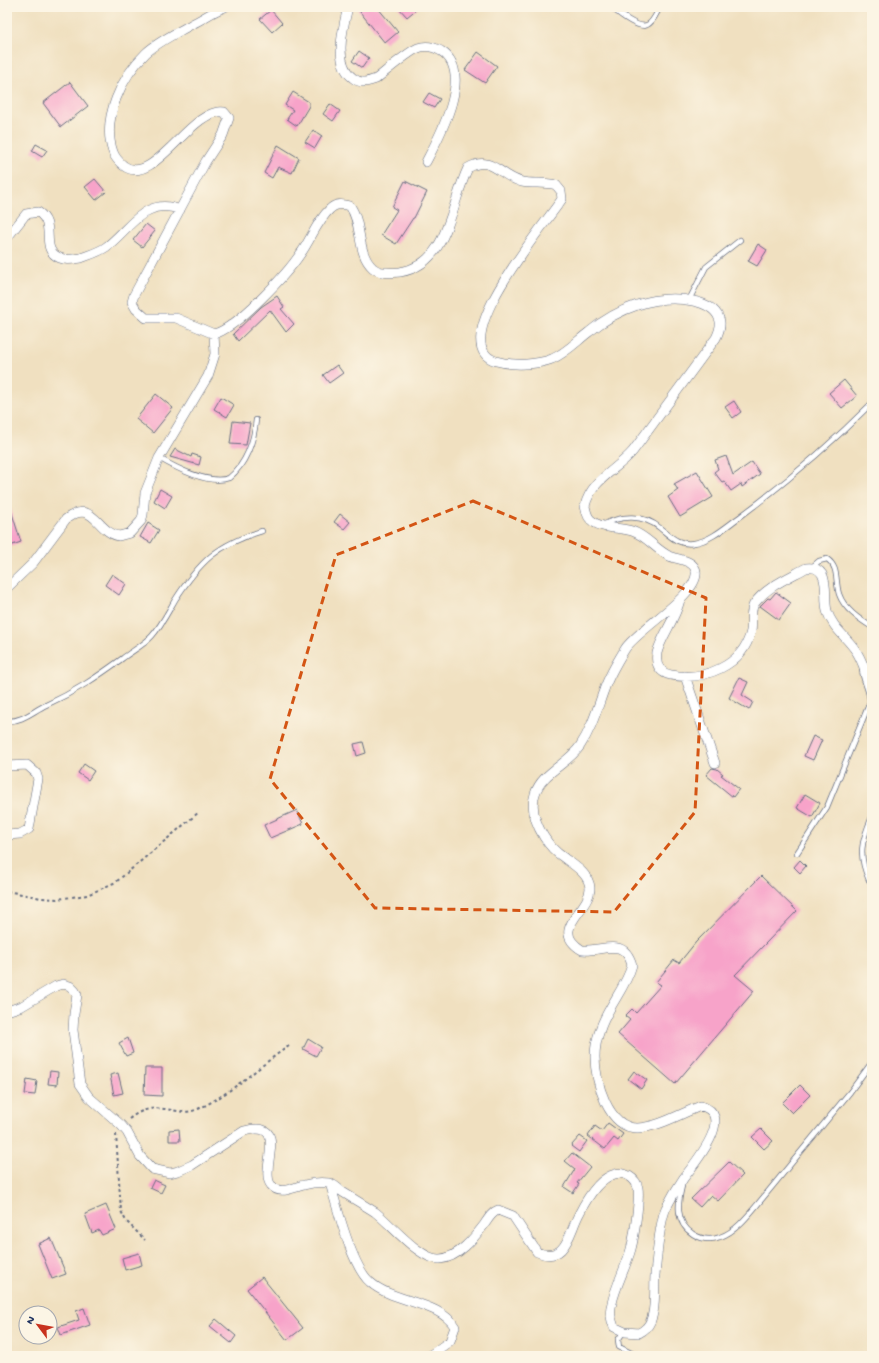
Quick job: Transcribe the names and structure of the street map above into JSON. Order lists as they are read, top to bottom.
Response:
{
  "north": "top left"
}
